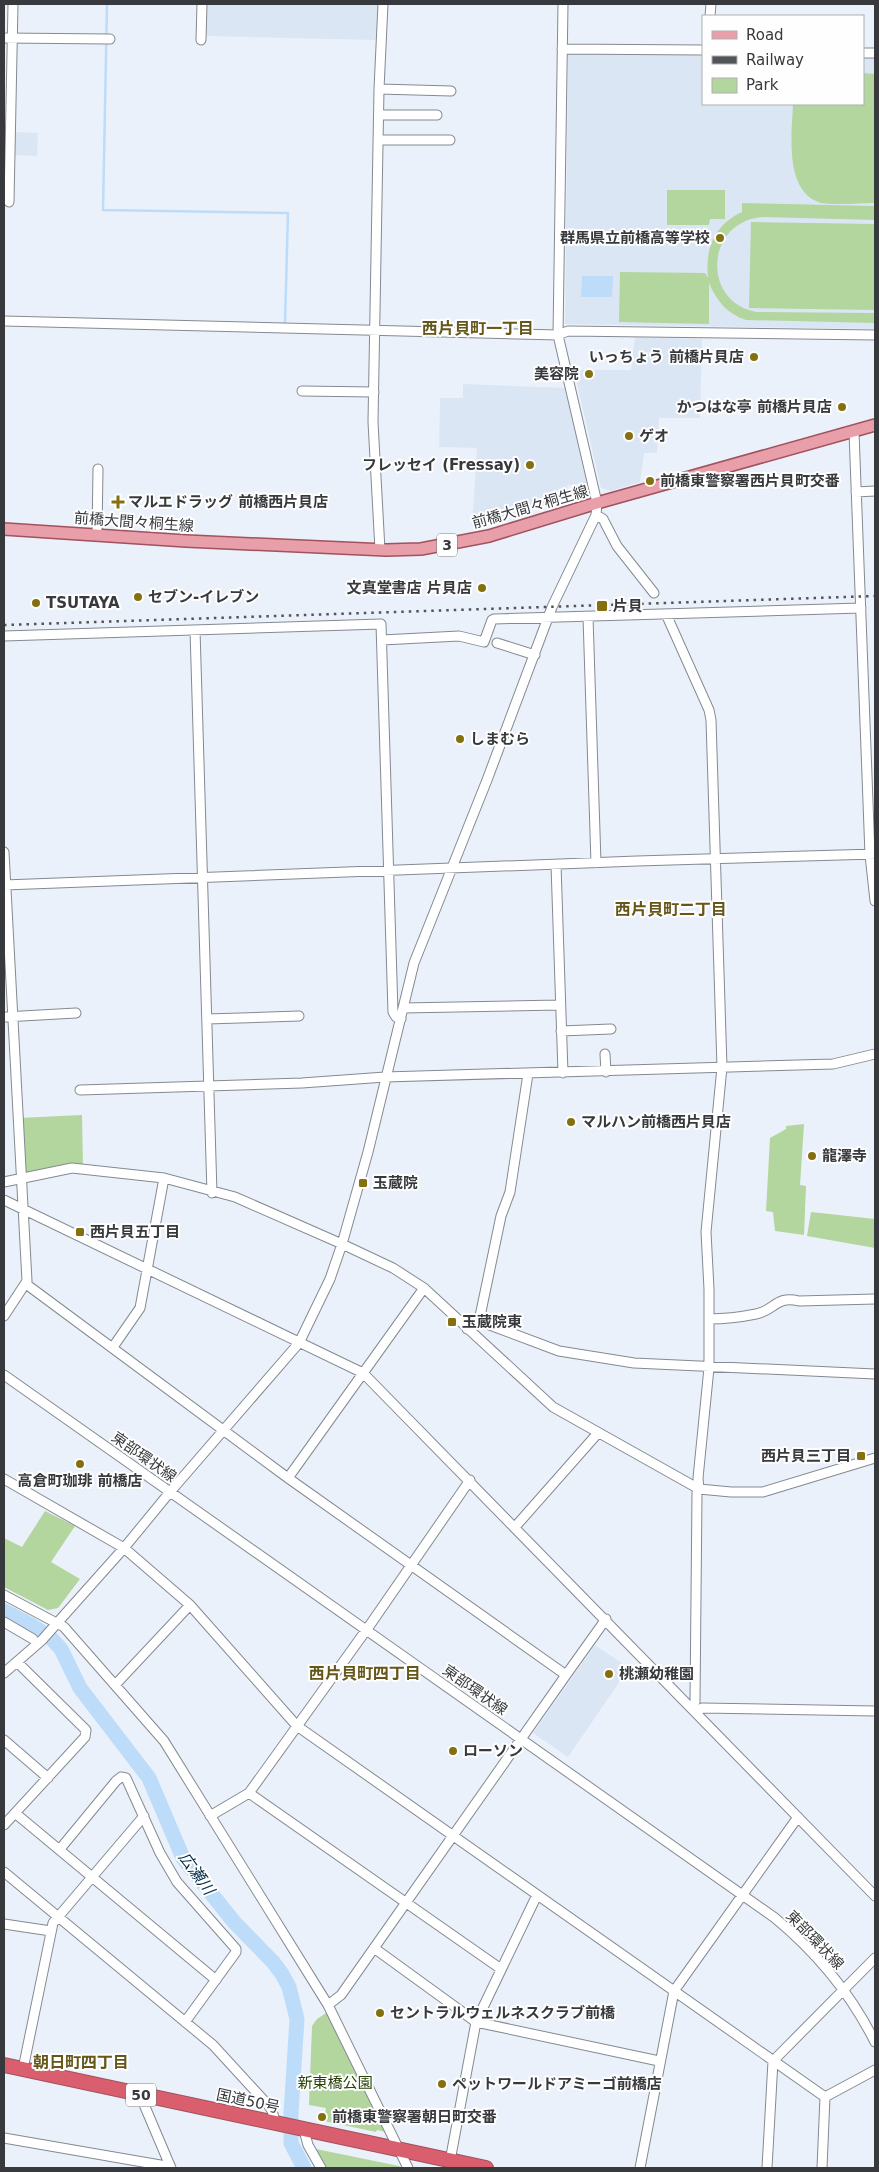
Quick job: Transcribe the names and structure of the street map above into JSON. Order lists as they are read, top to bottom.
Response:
{
  "streets": {
    "highway": ["50", "国道50号"],
    "main road": ["前橋大間々桐生線", "3"],
    "street": ["東部環状線"]
  },
  "districts": [
    "西片貝町一丁目",
    "西片貝町二丁目",
    "西片貝町四丁目",
    "朝日町四丁目"
  ],
  "water": ["広瀬川"],
  "parks": ["新東橋公園"],
  "places": {
    "other": [
      "群馬県立前橋高等学校",
      "いっちょう 前橋片貝店",
      "美容院",
      "かつはな亭 前橋片貝店",
      "ゲオ",
      "フレッセイ (Fressay)",
      "前橋東警察署西片貝町交番",
      "文真堂書店 片貝店",
      "セブン-イレブン",
      "TSUTAYA",
      "しまむら",
      "マルハン前橋西片貝店",
      "龍澤寺",
      "高倉町珈琲 前橋店",
      "桃瀬幼稚園",
      "ローソン",
      "セントラルウェルネスクラブ前橋",
      "ペットワールドアミーゴ前橋店",
      "前橋東警察署朝日町交番"
    ],
    "health": ["マルエドラッグ 前橋西片貝店"],
    "transit": [
      "片貝",
      "玉蔵院",
      "西片貝五丁目",
      "玉蔵院東",
      "西片貝三丁目"
    ]
  },
  "legend": ["Road", "Railway", "Park"]
}
